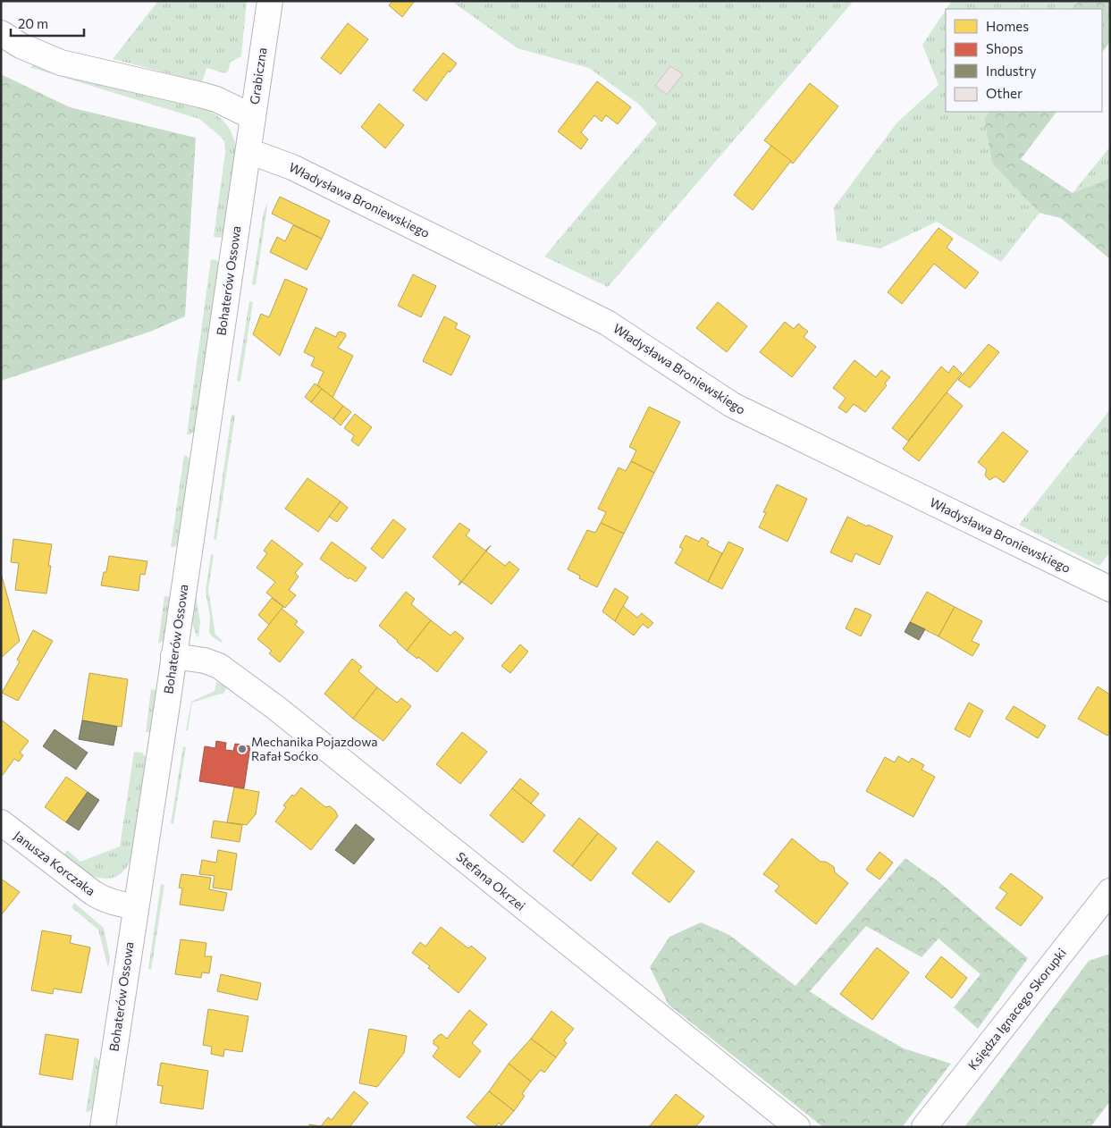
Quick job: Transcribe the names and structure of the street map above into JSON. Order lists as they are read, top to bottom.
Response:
{
  "streets": {
    "street": [
      "Grabiczna",
      "Władysława Broniewskiego",
      "Bohaterów Ossowa",
      "Janusza Korczaka",
      "Stefana Okrzei",
      "Księdza Ignacego Skorupki"
    ]
  },
  "crossings": [
    ["Grabiczna", "Władysława Broniewskiego"],
    ["Grabiczna", "Bohaterów Ossowa"],
    ["Władysława Broniewskiego", "Bohaterów Ossowa"],
    ["Bohaterów Ossowa", "Janusza Korczaka"],
    ["Bohaterów Ossowa", "Stefana Okrzei"]
  ],
  "places": ["Mechanika Pojazdowa Rafał Soćko"],
  "legend": [
    "Homes",
    "Shops",
    "Industry",
    "Other"
  ],
  "scale_bar": "20 m"
}
